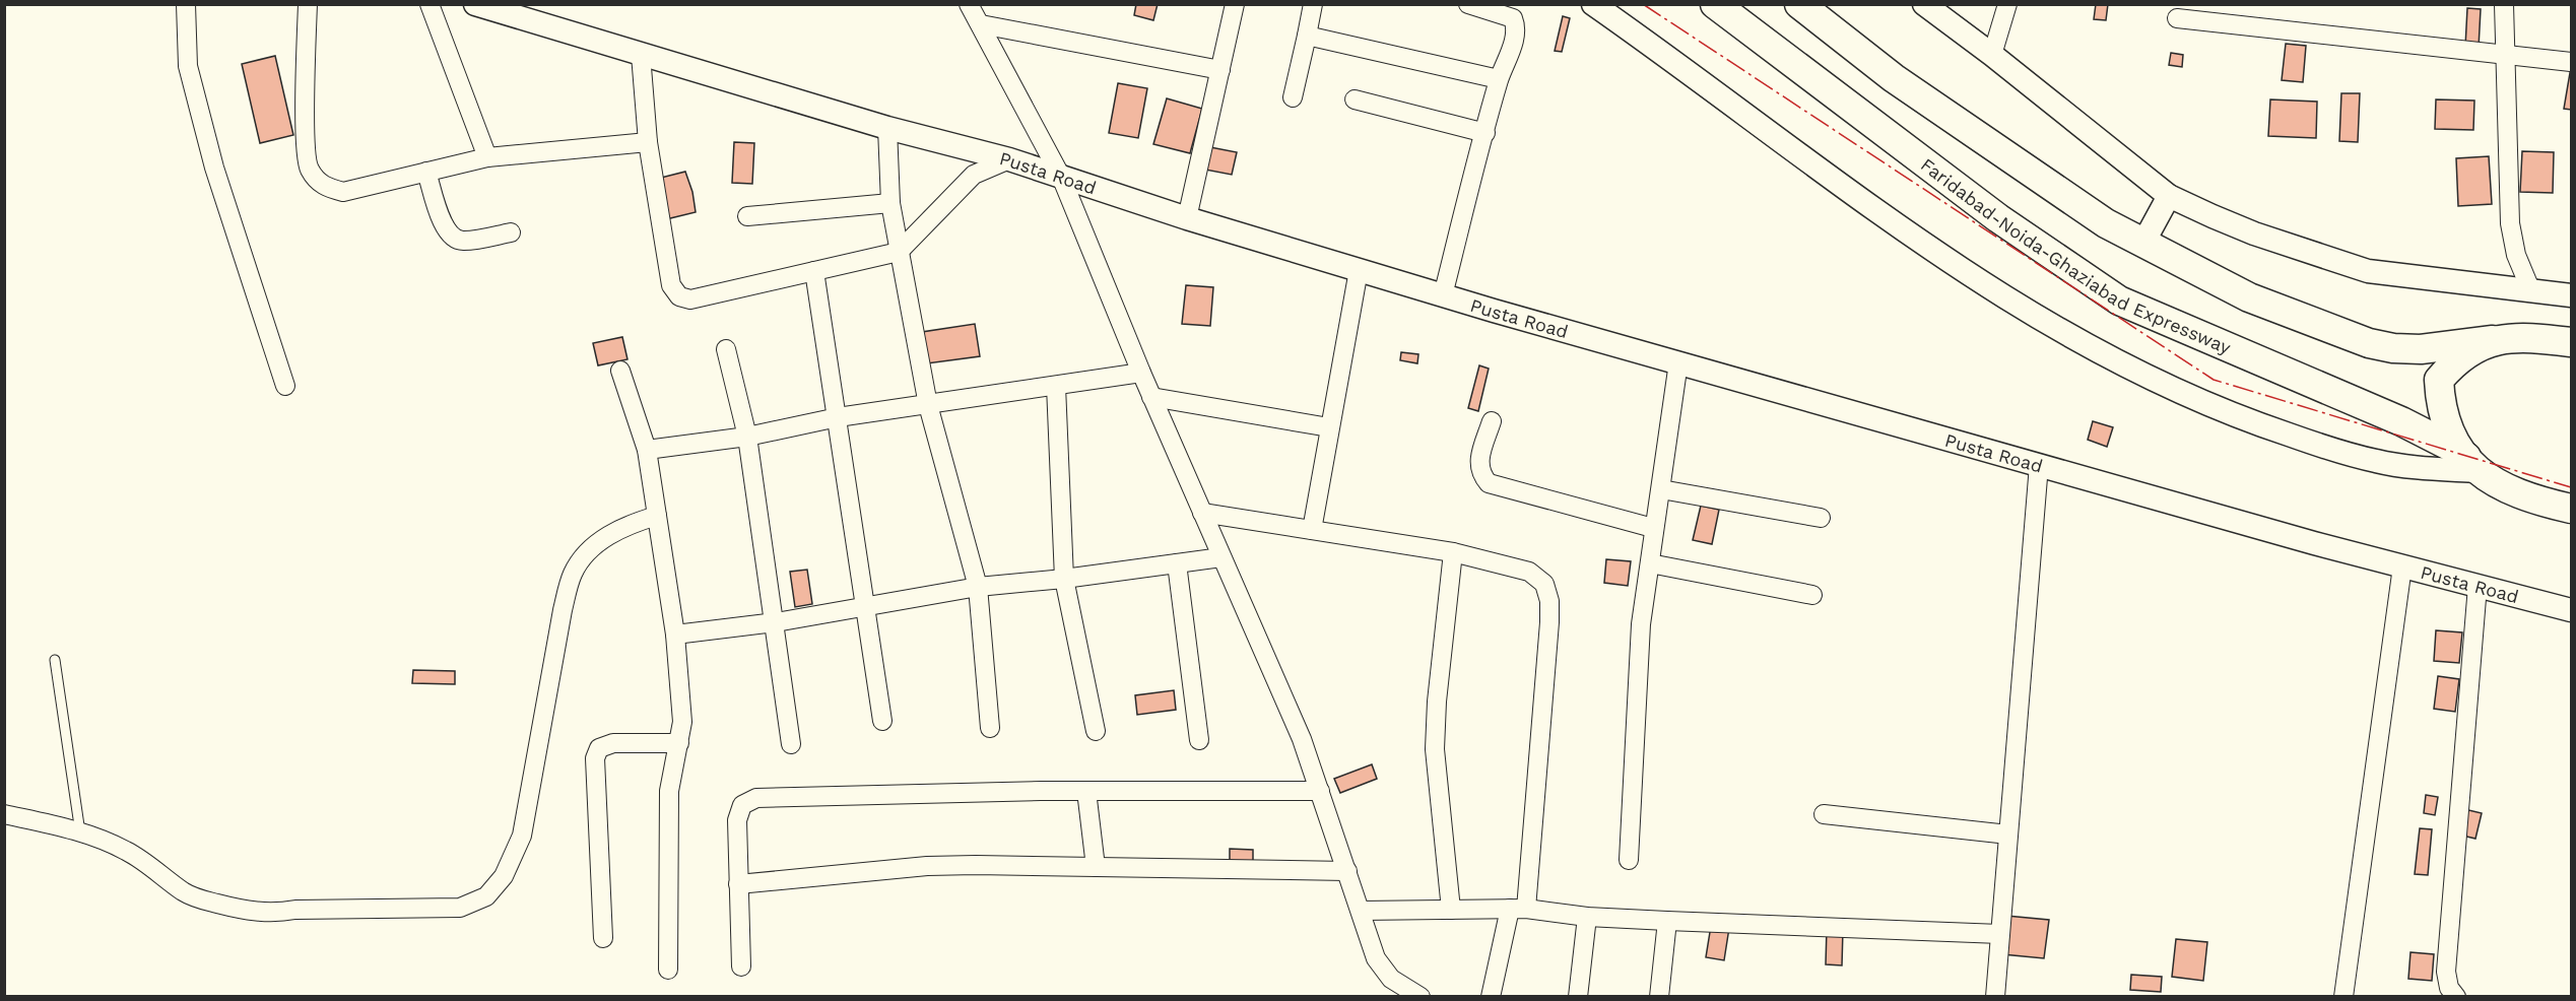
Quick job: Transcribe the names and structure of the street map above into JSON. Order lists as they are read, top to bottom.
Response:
{
  "streets": {
    "main road": ["Faridabad-Noida-Ghaziabad Expressway"],
    "street": ["Pusta Road"]
  }
}
